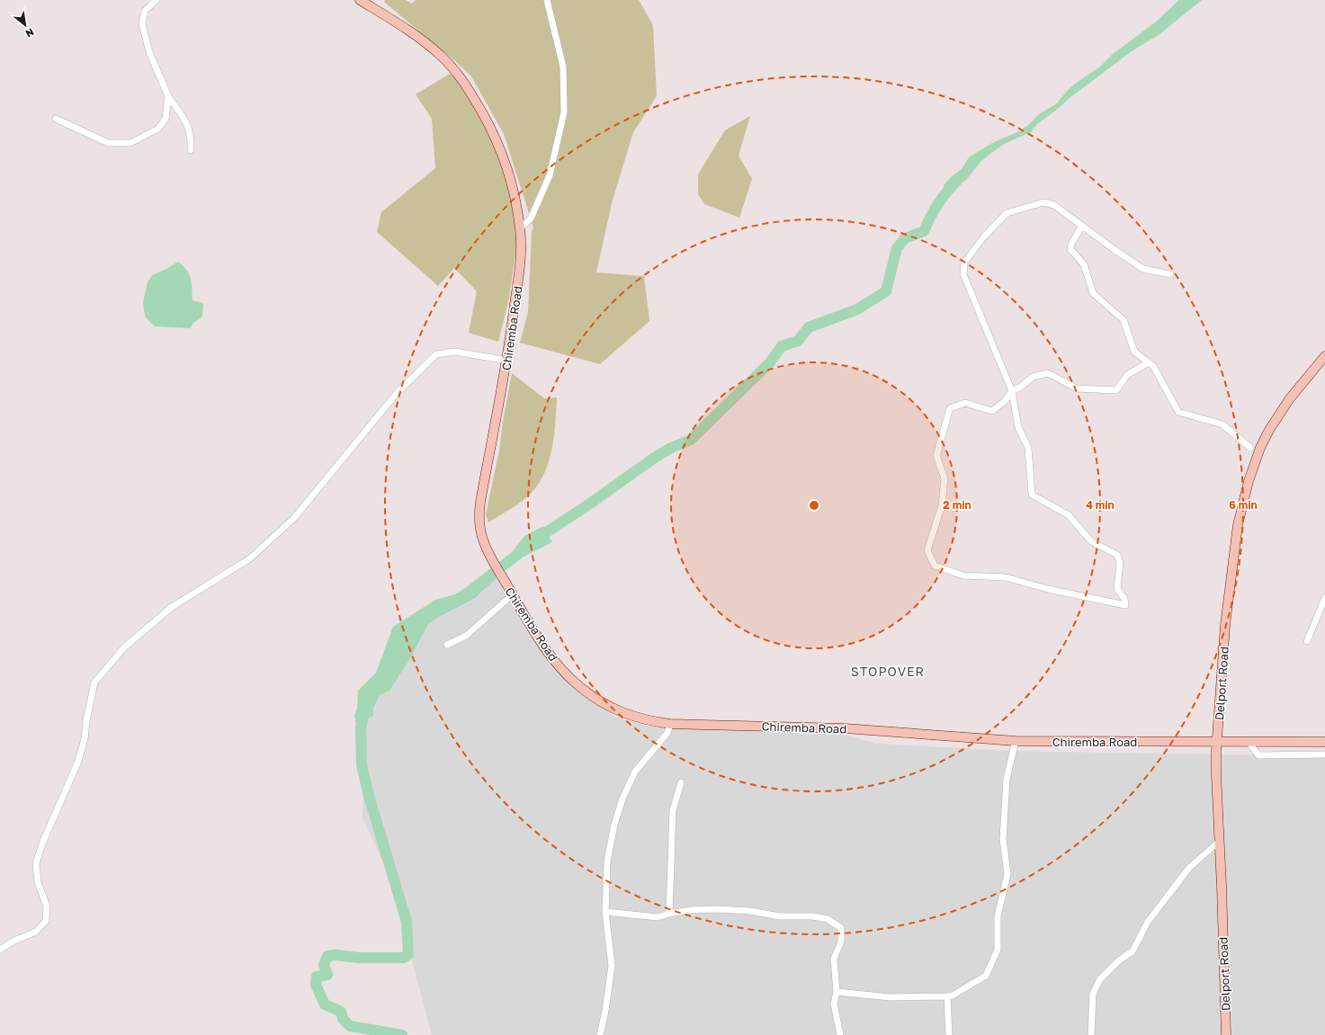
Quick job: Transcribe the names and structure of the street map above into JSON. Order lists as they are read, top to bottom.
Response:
{
  "streets": {
    "main road": ["Chiremba Road", "Delport Road"]
  },
  "crossings": [
    ["Chiremba Road", "Delport Road"]
  ],
  "districts": ["STOPOVER"],
  "north": "bottom right",
  "rings": ["2 min", "4 min", "6 min"]
}
